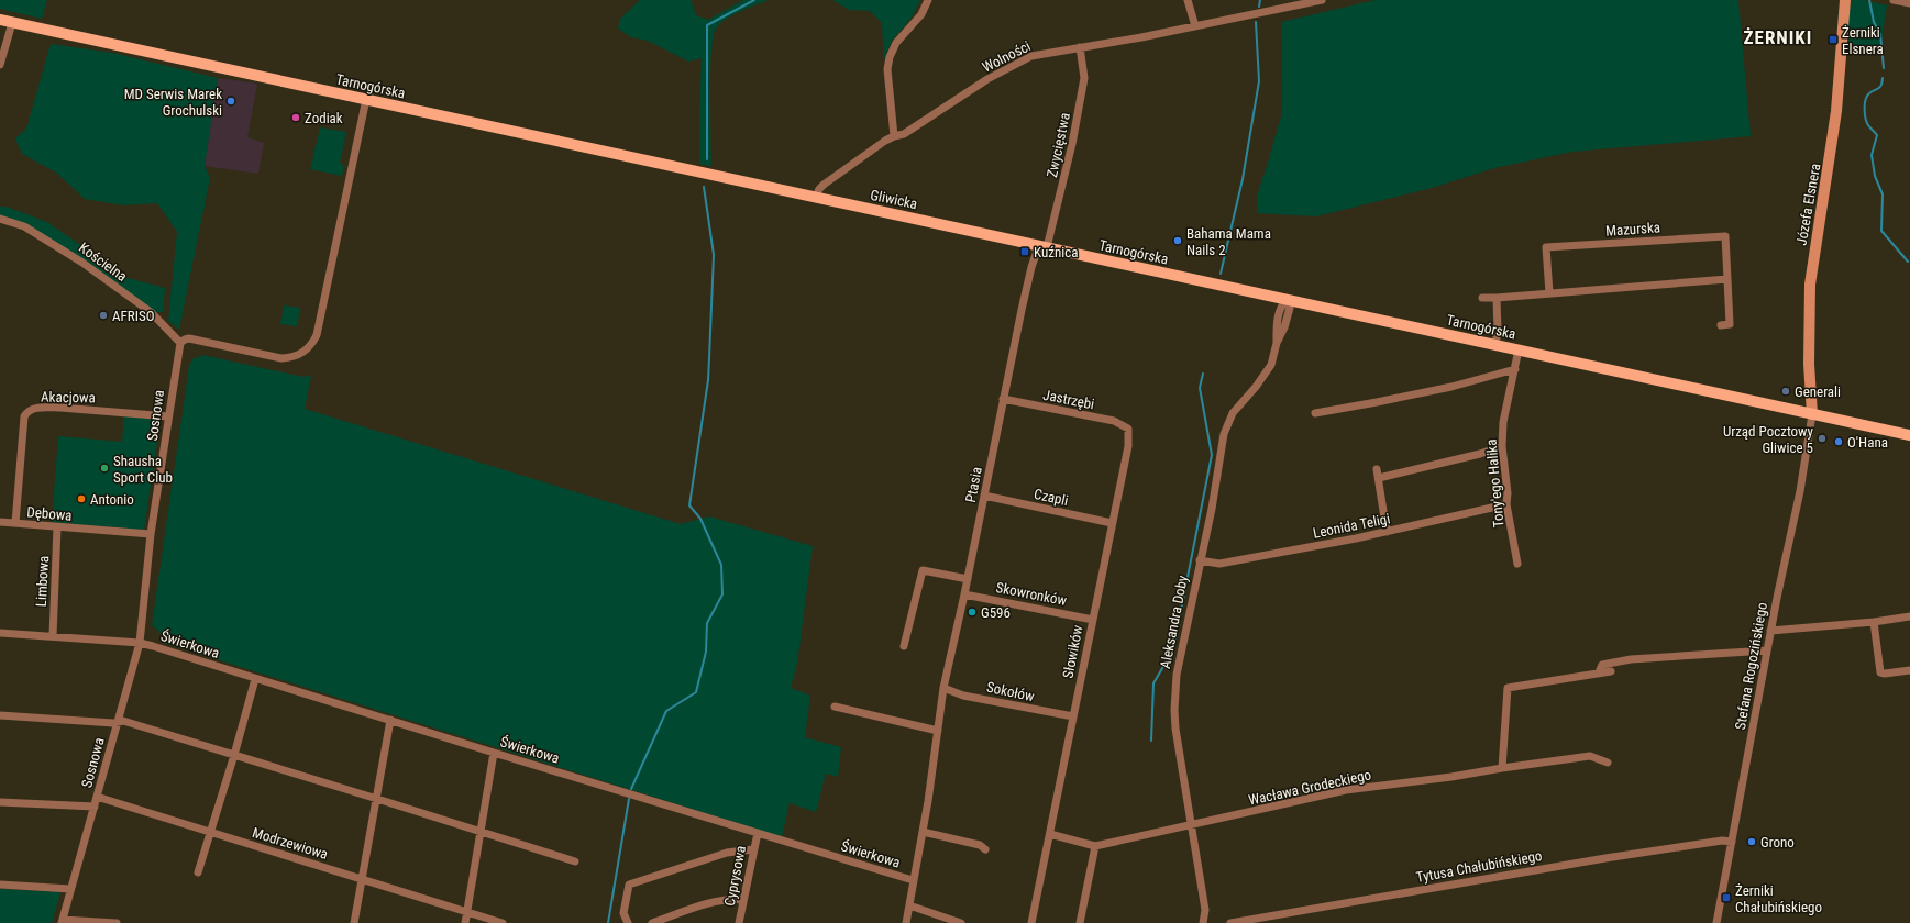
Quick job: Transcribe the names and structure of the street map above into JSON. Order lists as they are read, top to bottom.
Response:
{
  "streets": {
    "main road": ["Tarnogórska", "Gliwicka"],
    "street": [
      "Wolności",
      "Zwycięstwa",
      "Józefa Elsnera",
      "Mazurska",
      "Kościelna",
      "Akacjowa",
      "Jastrzębi",
      "Sosnowa",
      "Tony'ego Halika",
      "Ptasia",
      "Czapli",
      "Dębowa",
      "Leonida Teligi",
      "Limbowa",
      "Skowronków",
      "Aleksandra Doby",
      "Świerkowa",
      "Słowików",
      "Stefana Rogozińskiego",
      "Sokołów",
      "Wacława Grodeckiego",
      "Modrzewiowa",
      "Tytusa Chałubińskiego",
      "Cyprysowa"
    ]
  },
  "crossings": [
    ["Wolności", "Zwycięstwa"],
    ["Wolności", "Gliwicka"],
    ["Tarnogórska", "Zwycięstwa"],
    ["Tarnogórska", "Gliwicka"],
    ["Tarnogórska", "Józefa Elsnera"],
    ["Tarnogórska", "Tony'ego Halika"],
    ["Tarnogórska", "Ptasia"],
    ["Tarnogórska", "Aleksandra Doby"],
    ["Tarnogórska", "Stefana Rogozińskiego"],
    ["Zwycięstwa", "Gliwicka"],
    ["Zwycięstwa", "Ptasia"],
    ["Gliwicka", "Ptasia"],
    ["Józefa Elsnera", "Stefana Rogozińskiego"],
    ["Kościelna", "Sosnowa"],
    ["Akacjowa", "Sosnowa"],
    ["Akacjowa", "Dębowa"],
    ["Jastrzębi", "Ptasia"],
    ["Jastrzębi", "Słowików"],
    ["Sosnowa", "Dębowa"],
    ["Sosnowa", "Świerkowa"],
    ["Sosnowa", "Modrzewiowa"],
    ["Tony'ego Halika", "Leonida Teligi"],
    ["Ptasia", "Czapli"],
    ["Ptasia", "Skowronków"],
    ["Ptasia", "Świerkowa"],
    ["Ptasia", "Sokołów"],
    ["Czapli", "Słowików"],
    ["Dębowa", "Limbowa"],
    ["Leonida Teligi", "Aleksandra Doby"],
    ["Skowronków", "Słowików"],
    ["Aleksandra Doby", "Wacława Grodeckiego"],
    ["Świerkowa", "Cyprysowa"],
    ["Słowików", "Sokołów"],
    ["Stefana Rogozińskiego", "Tytusa Chałubińskiego"]
  ],
  "districts": ["ŻERNIKI"],
  "places": {
    "transit": ["Żerniki Elsnera", "Kuźnica", "Żerniki Chałubińskiego"],
    "other": [
      "MD Serwis Marek Grochulski",
      "Zodiak",
      "Bahama Mama Nails 2",
      "AFRISO",
      "Generali",
      "Urząd Pocztowy Gliwice 5",
      "O'Hana",
      "Shausha Sport Club",
      "Antonio",
      "G596",
      "Grono"
    ]
  }
}
